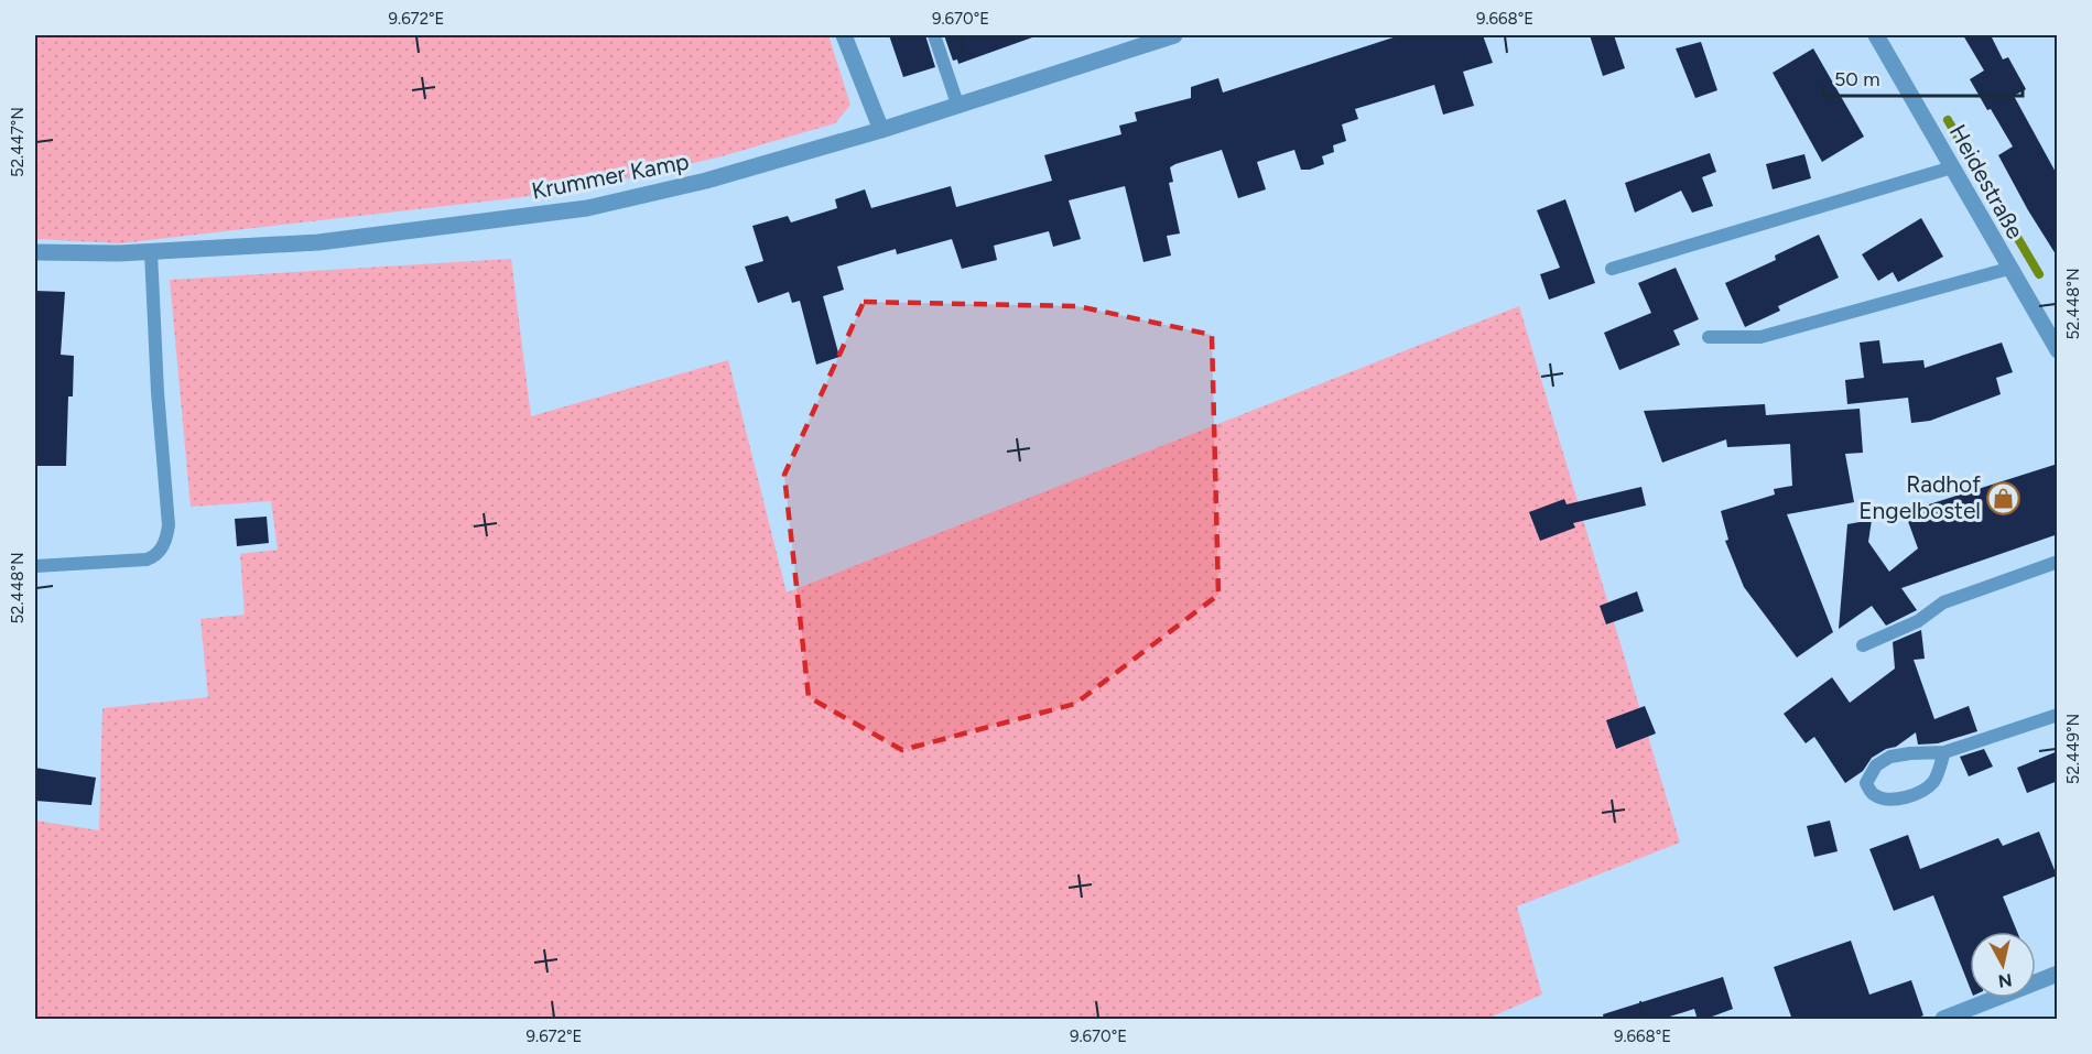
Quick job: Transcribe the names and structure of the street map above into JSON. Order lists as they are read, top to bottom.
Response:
{
  "streets": {
    "street": ["Krummer Kamp", "Heidestraße"]
  },
  "places": {
    "shop": ["Radhof Engelbostel"]
  },
  "scale_bar": "50 m",
  "north": "bottom",
  "coordinates": [
    "9.672°E",
    "9.670°E",
    "9.668°E",
    "52.447°N",
    "52.448°N",
    "52.449°N"
  ]
}
